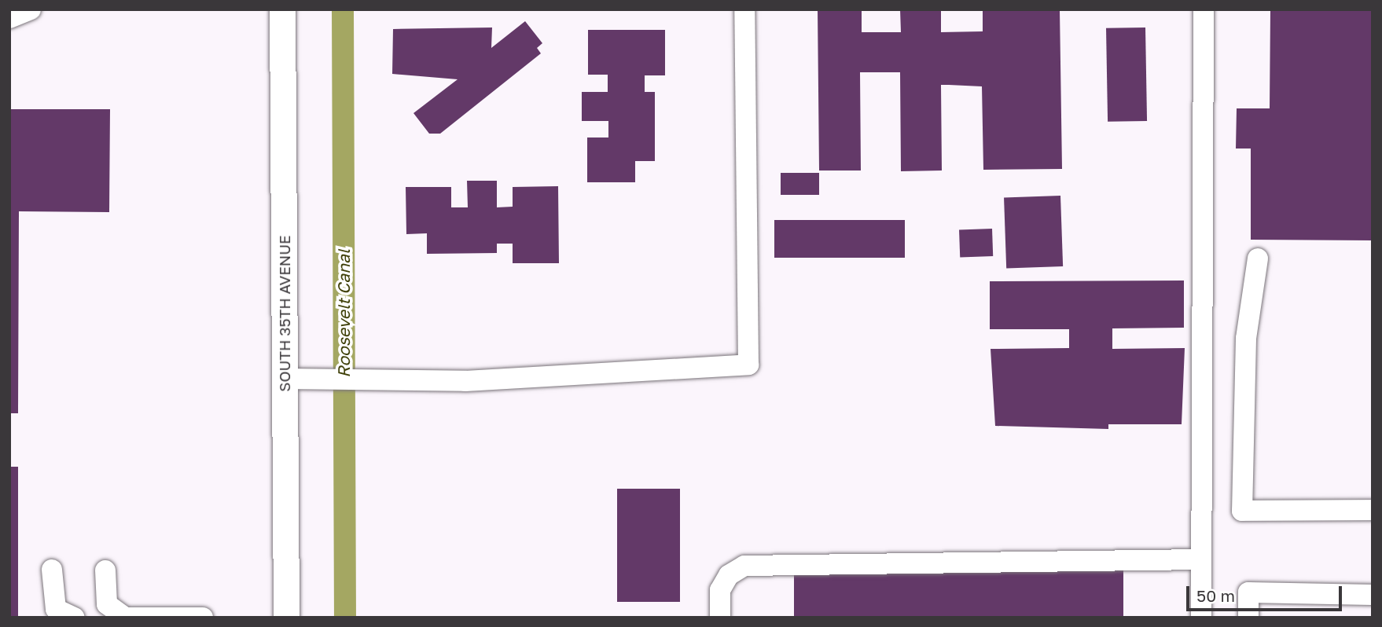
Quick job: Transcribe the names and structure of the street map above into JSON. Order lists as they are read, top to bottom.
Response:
{
  "streets": {
    "main road": ["SOUTH 35TH AVENUE"]
  },
  "water": ["Roosevelt Canal"],
  "scale_bar": "50 m"
}
